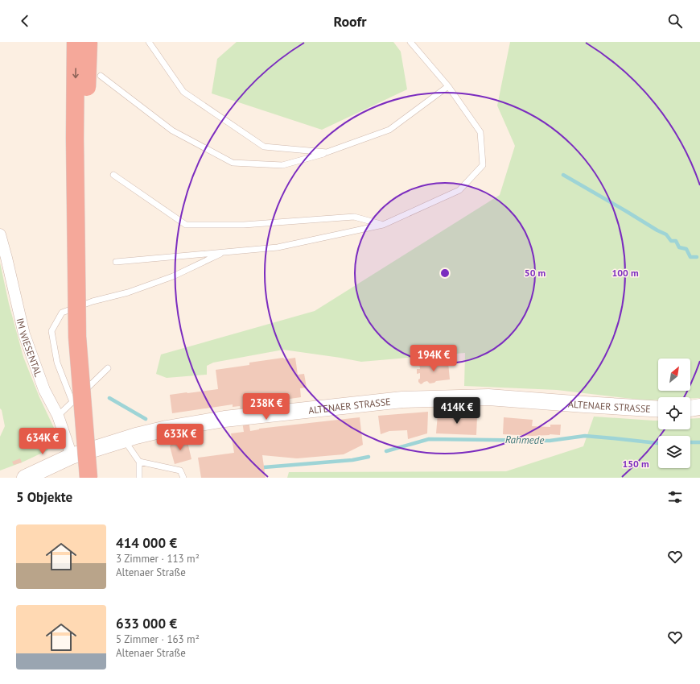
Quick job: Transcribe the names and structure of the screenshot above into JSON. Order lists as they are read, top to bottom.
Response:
{
  "streets": {
    "main road": ["ALTENAER STRASSE"],
    "street": ["IM WIESENTAL"]
  },
  "crossings": [
    ["IM WIESENTAL", "ALTENAER STRASSE"]
  ],
  "water": ["Rahmede"],
  "north": "top right",
  "page": {
    "header": "Roofr",
    "price": [
      "194K €",
      "238K €",
      "414K €",
      "633K €",
      "634K €"
    ],
    "heading": "5 Objekte",
    "list": [
      {
        "name": "414 000 €",
        "note": "3 Zimmer · 113 m² · Altenaer Straße"
      },
      {
        "name": "633 000 €",
        "note": "5 Zimmer · 163 m² · Altenaer Straße"
      }
    ]
  },
  "rings": ["50 m", "100 m", "150 m"]
}
